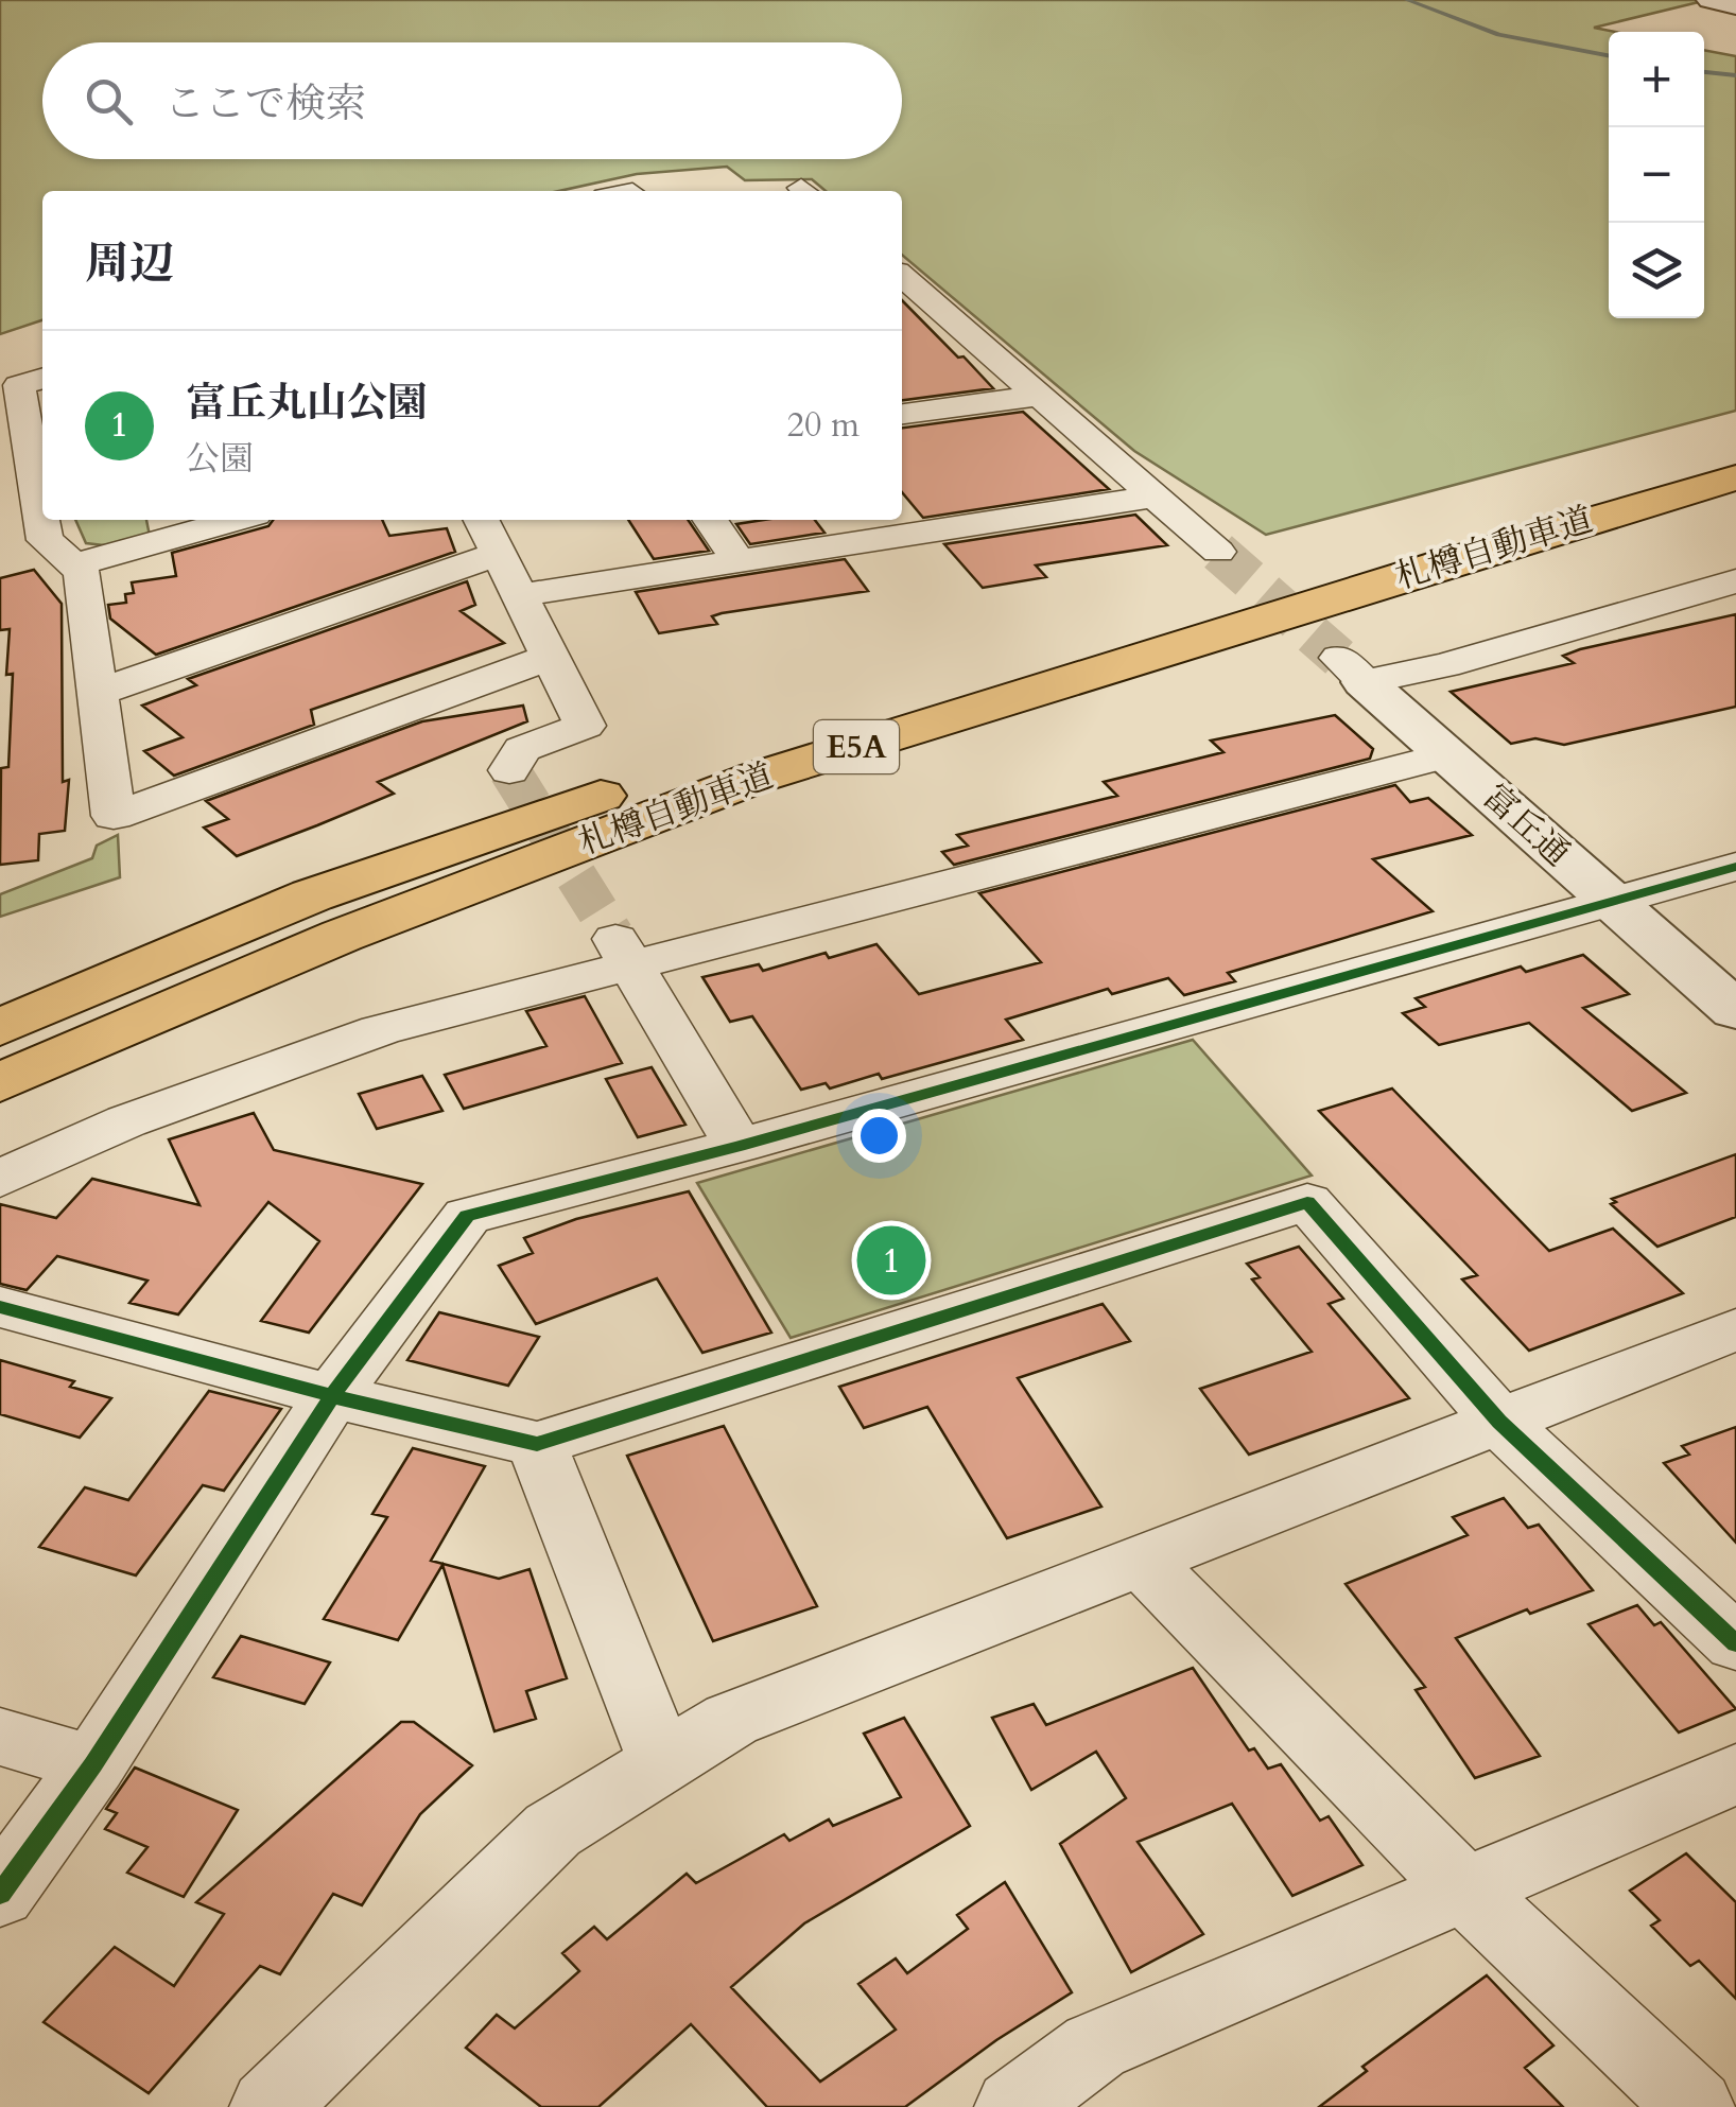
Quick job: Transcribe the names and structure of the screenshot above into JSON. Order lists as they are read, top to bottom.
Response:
{
  "streets": {
    "highway": ["札樽自動車道", "E5A"],
    "street": ["富丘通"]
  },
  "page": {
    "map_buttons": ["+", "−"],
    "search": "ここで検索",
    "heading": "周辺",
    "list": [
      {
        "mark": "1",
        "name": "富丘丸山公園",
        "note": "公園",
        "value": "20 m"
      }
    ],
    "pins": "1"
  }
}
